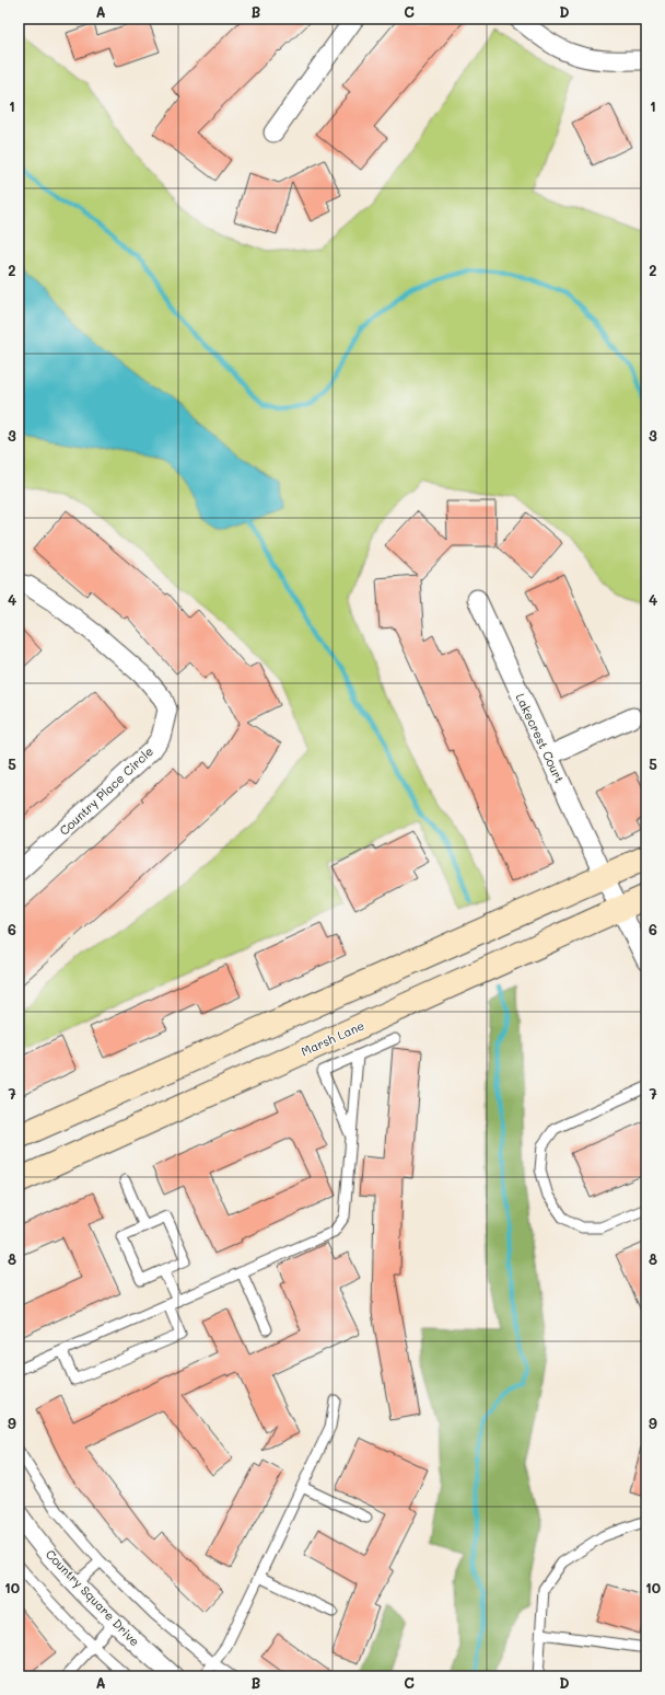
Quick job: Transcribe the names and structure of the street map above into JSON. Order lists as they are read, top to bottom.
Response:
{
  "streets": {
    "main road": ["Marsh Lane"],
    "street": ["Lakecrest Court", "Country Place Circle", "Country Square Drive"]
  },
  "grid": {
    "columns": [
      "A",
      "B",
      "C",
      "D"
    ],
    "rows": [
      "1",
      "2",
      "3",
      "4",
      "5",
      "6",
      "7",
      "8",
      "9",
      "10"
    ]
  }
}
